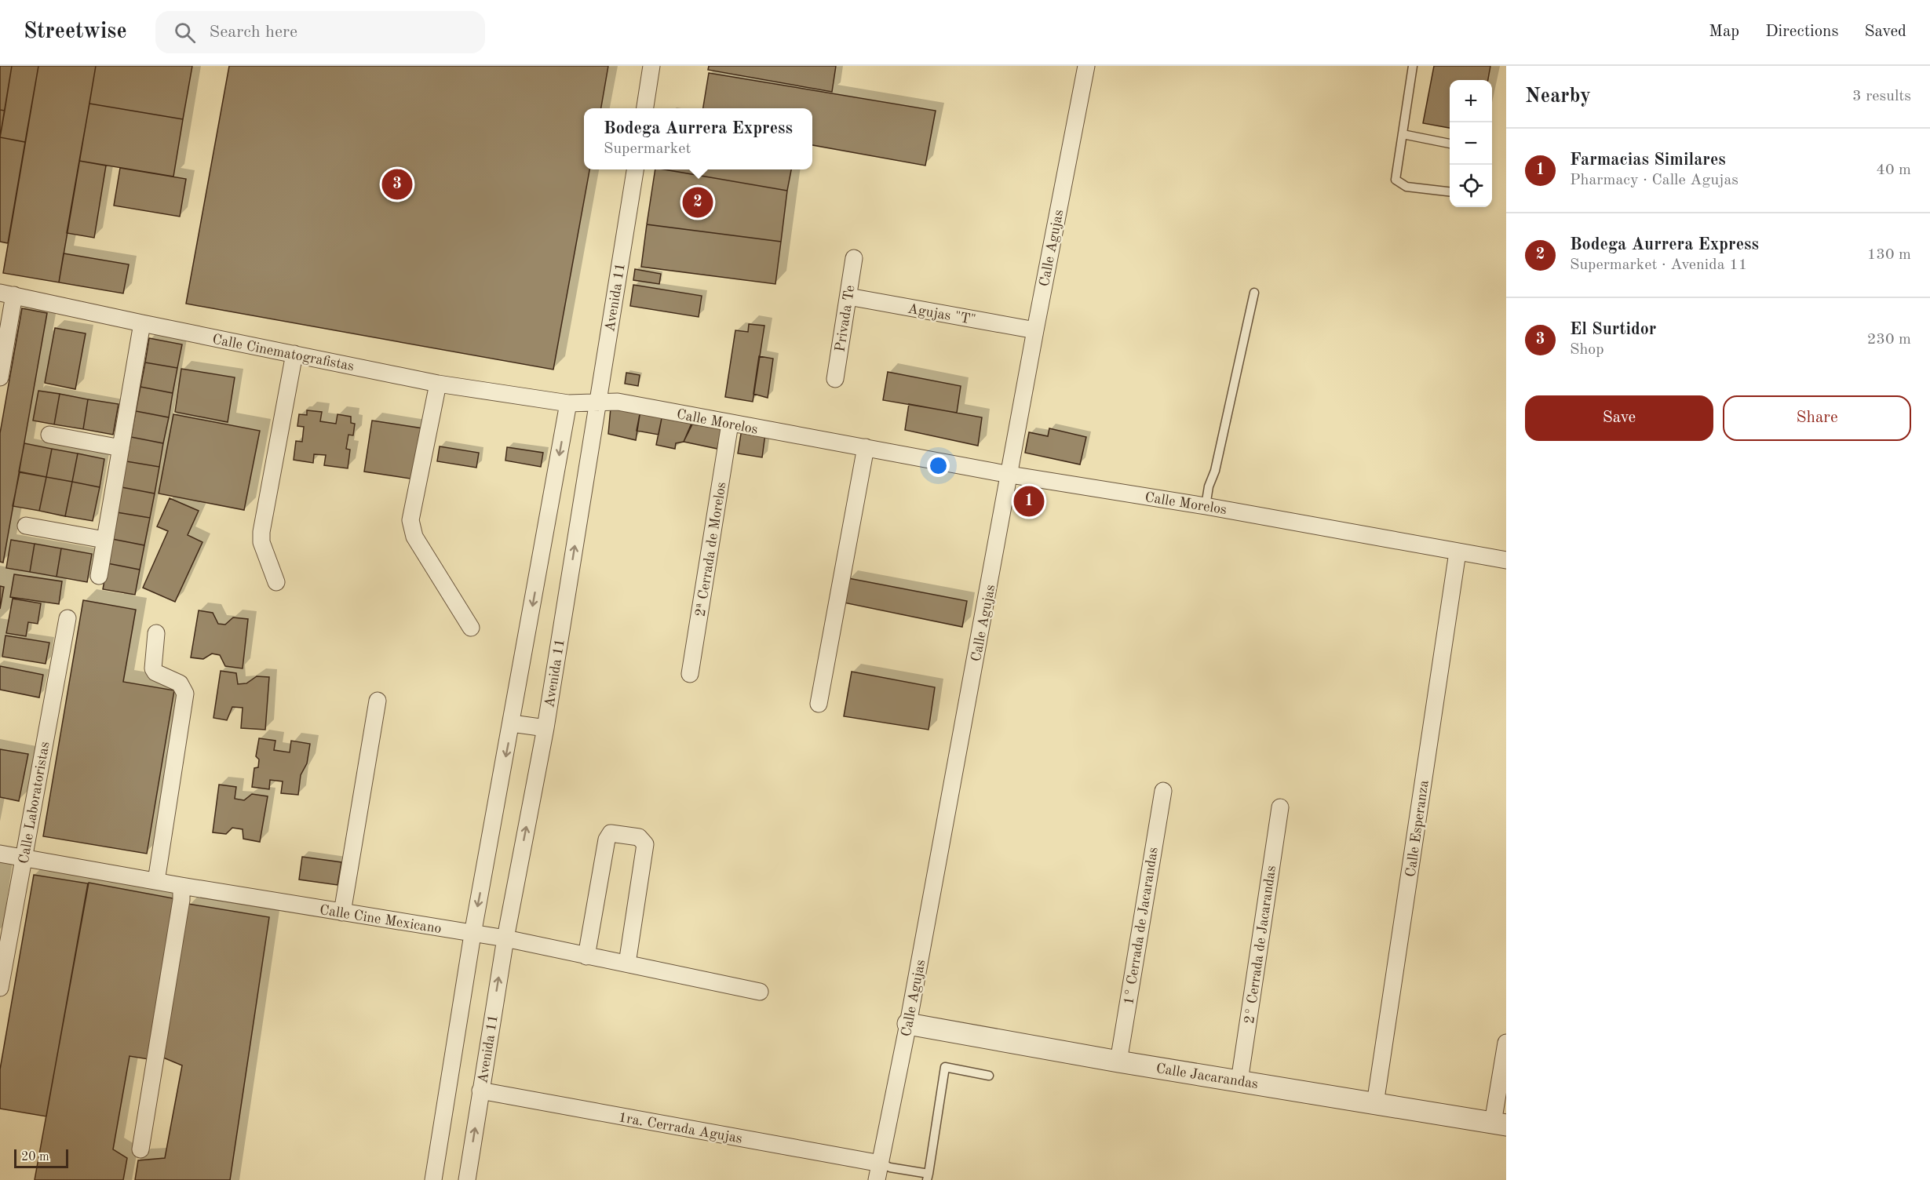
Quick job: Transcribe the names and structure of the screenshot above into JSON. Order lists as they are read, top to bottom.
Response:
{
  "streets": {
    "street": [
      "Calle Agujas",
      "Avenida 11",
      "Agujas \"T\"",
      "Privada Te",
      "Calle Cinematografistas",
      "Calle Morelos",
      "2ª Cerrada de Morelos",
      "Calle Laboratoristas",
      "Calle Esperanza",
      "Calle Cine Mexicano",
      "1° Cerrada de Jacarandas",
      "2° Cerrada de Jacarandas",
      "Calle Jacarandas",
      "1ra. Cerrada Agujas"
    ]
  },
  "crossings": [
    ["Calle Agujas", "Agujas \"T\""],
    ["Calle Agujas", "Calle Morelos"],
    ["Calle Agujas", "Calle Jacarandas"],
    ["Calle Agujas", "1ra. Cerrada Agujas"],
    ["Avenida 11", "Calle Morelos"],
    ["Avenida 11", "Calle Cine Mexicano"],
    ["Avenida 11", "1ra. Cerrada Agujas"],
    ["Agujas \"T\"", "Privada Te"],
    ["Calle Cinematografistas", "Calle Morelos"],
    ["Calle Morelos", "2ª Cerrada de Morelos"],
    ["Calle Morelos", "Calle Esperanza"],
    ["Calle Laboratoristas", "Calle Cine Mexicano"],
    ["Calle Esperanza", "Calle Jacarandas"],
    ["1° Cerrada de Jacarandas", "Calle Jacarandas"],
    ["2° Cerrada de Jacarandas", "Calle Jacarandas"]
  ],
  "scale_bar": "20 m",
  "page": {
    "header": "Streetwise",
    "search": "Search here",
    "nav": ["Map", "Directions", "Saved"],
    "heading": ["Nearby", "3 results"],
    "map_buttons": ["+", "−"],
    "popup": ["Bodega Aurrera Express", "Supermarket"],
    "list": [
      {
        "mark": "1",
        "name": "Farmacias Similares",
        "note": "Pharmacy · Calle Agujas",
        "value": "40 m"
      },
      {
        "mark": "2",
        "name": "Bodega Aurrera Express",
        "note": "Supermarket · Avenida 11",
        "value": "130 m"
      },
      {
        "mark": "3",
        "name": "El Surtidor",
        "note": "Shop",
        "value": "230 m"
      }
    ],
    "pins": ["3", "2", "1"],
    "buttons": ["Save", "Share"],
    "scale": "20 m"
  }
}
